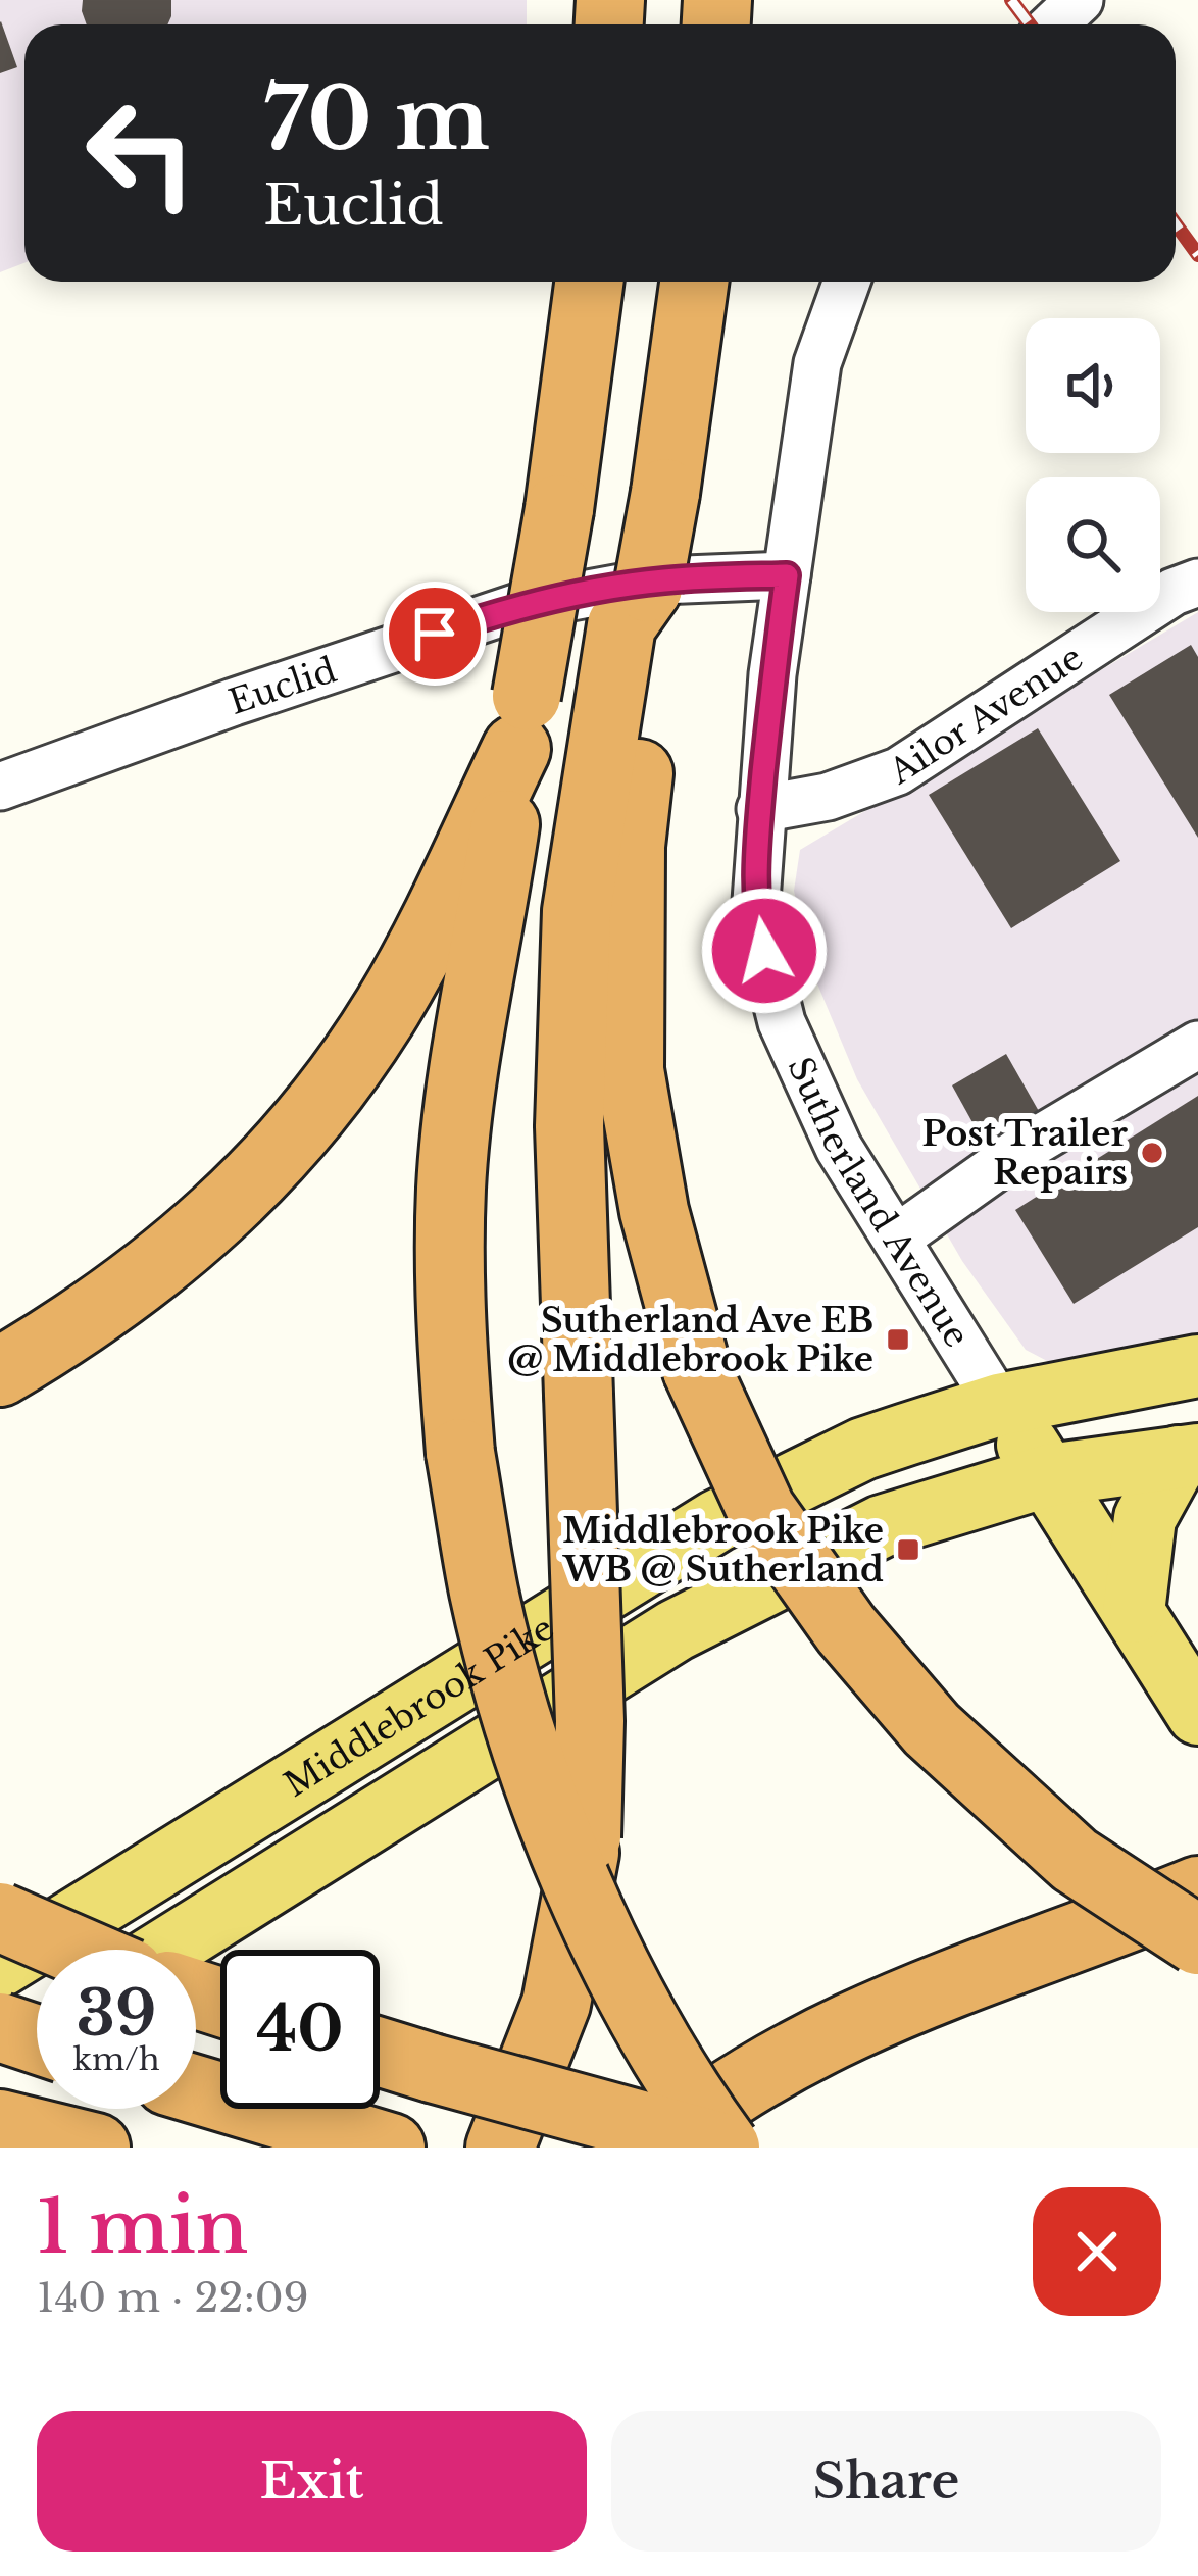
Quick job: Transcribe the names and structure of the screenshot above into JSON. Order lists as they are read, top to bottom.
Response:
{
  "streets": {
    "main road": ["Sutherland Avenue", "Middlebrook Pike"],
    "street": ["Euclid", "Ailor Avenue"]
  },
  "crossings": [
    ["Euclid", "Sutherland Avenue"],
    ["Ailor Avenue", "Sutherland Avenue"],
    ["Sutherland Avenue", "Middlebrook Pike"]
  ],
  "places": {
    "other": ["Post Trailer Repairs"],
    "transit": ["Sutherland Ave EB @ Middlebrook Pike", "Middlebrook Pike WB @ Sutherland"]
  },
  "page": {
    "turn": ["70 m", "Euclid"],
    "speed": "39 km/h",
    "limit": "40",
    "heading": ["1 min", "140 m · 22:09"],
    "buttons": ["Exit", "Share"]
  }
}
